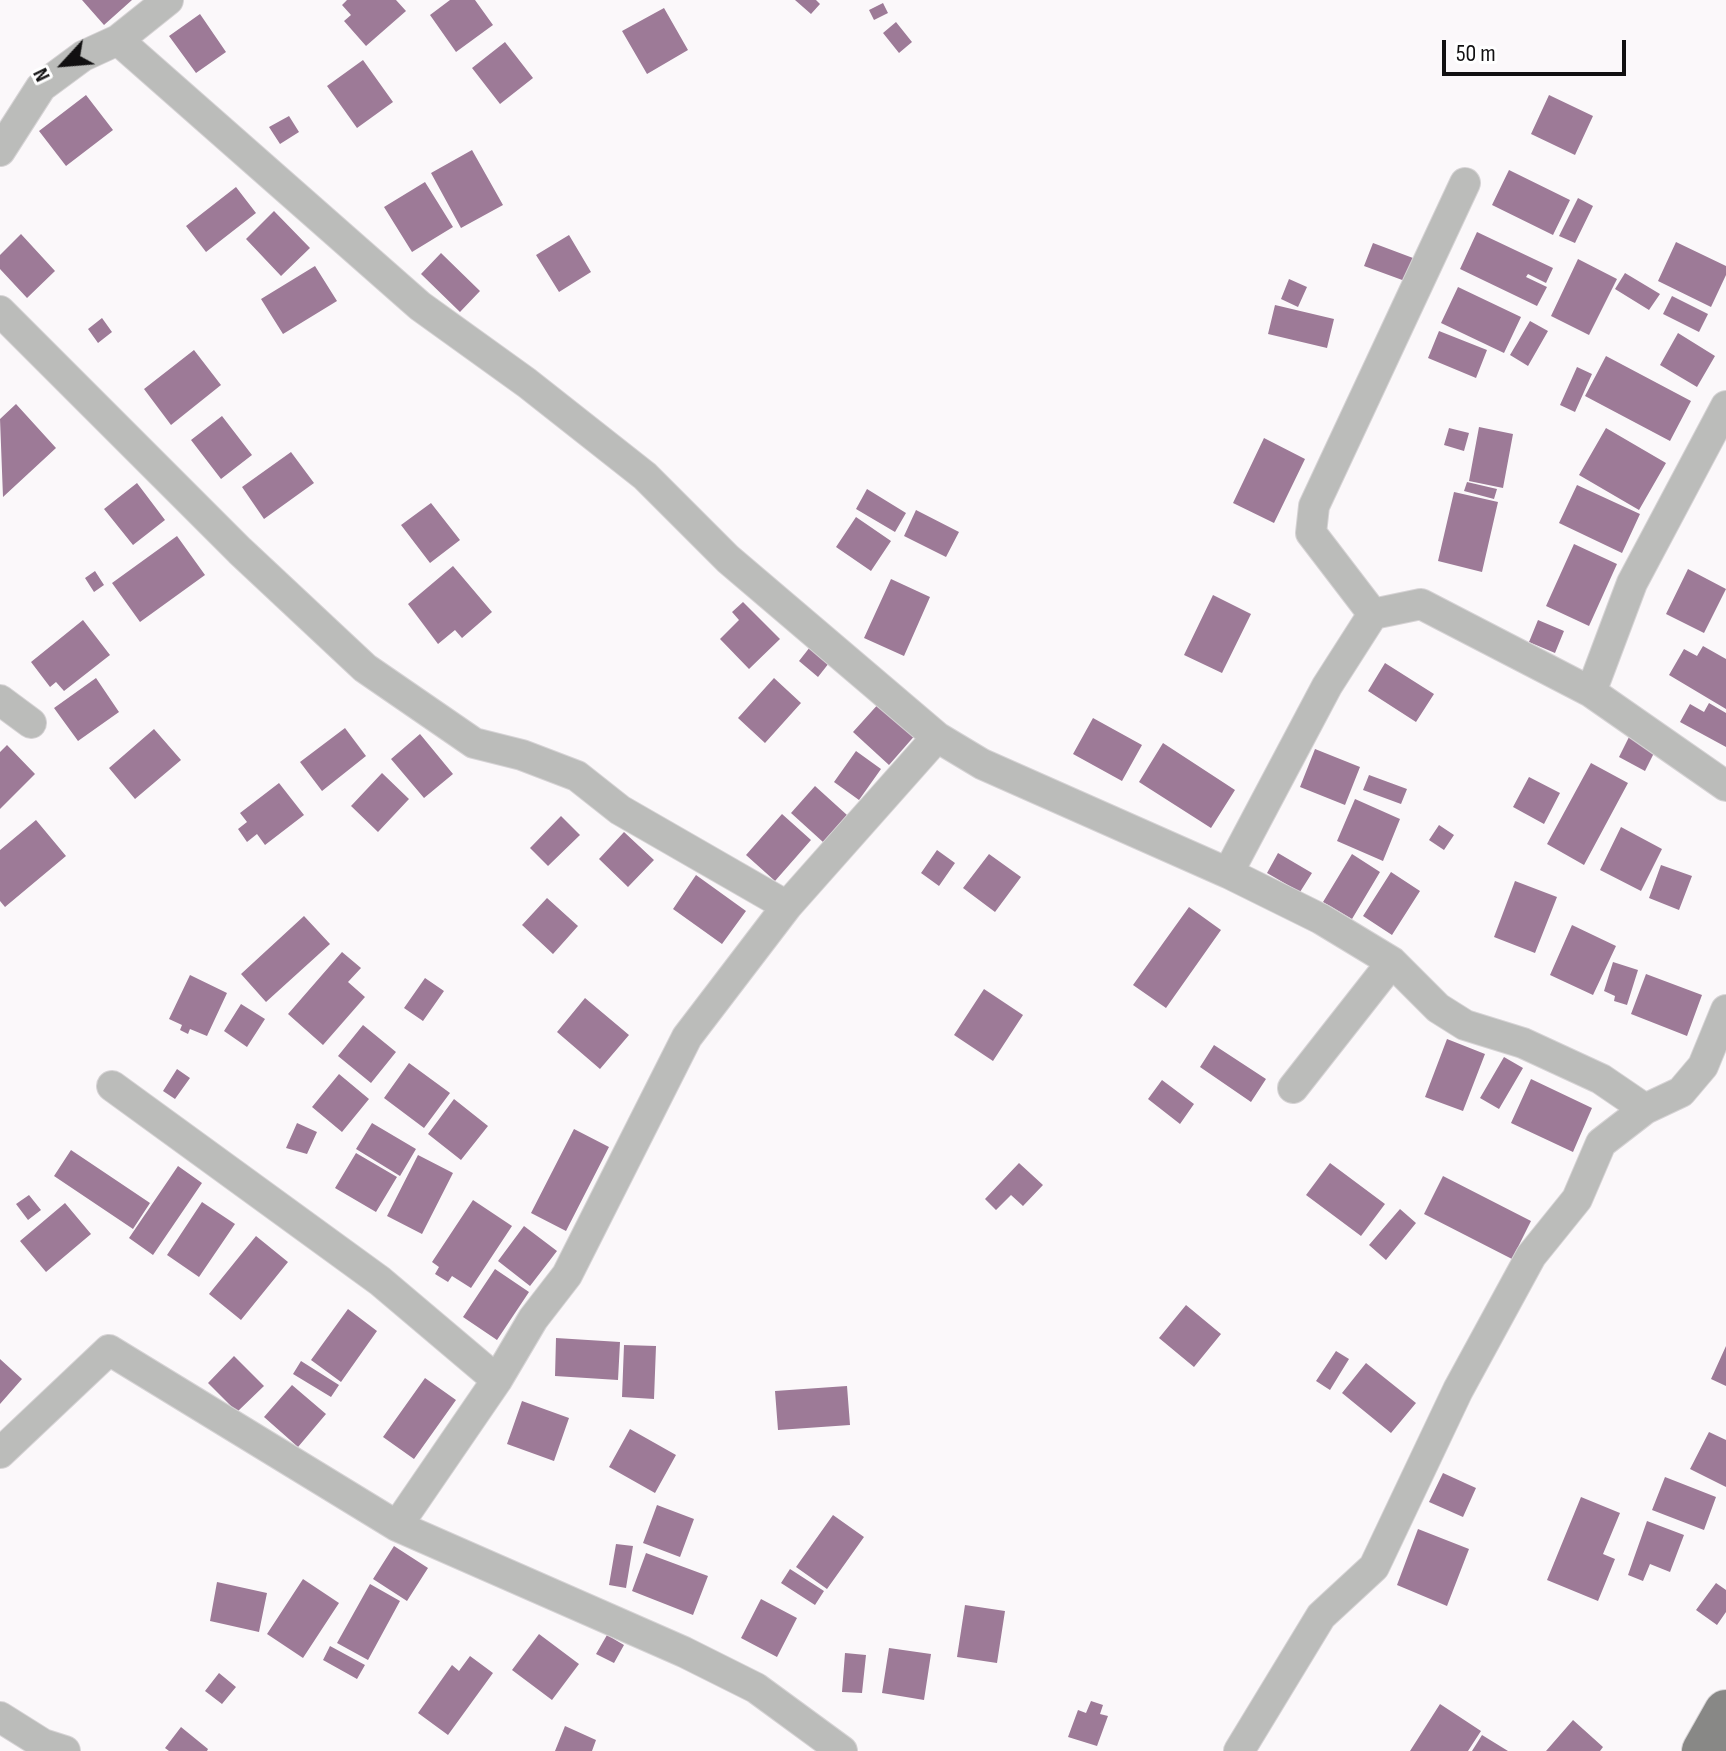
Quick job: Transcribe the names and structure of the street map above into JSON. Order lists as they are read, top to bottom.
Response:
{
  "scale_bar": "50 m",
  "north": "bottom left"
}
